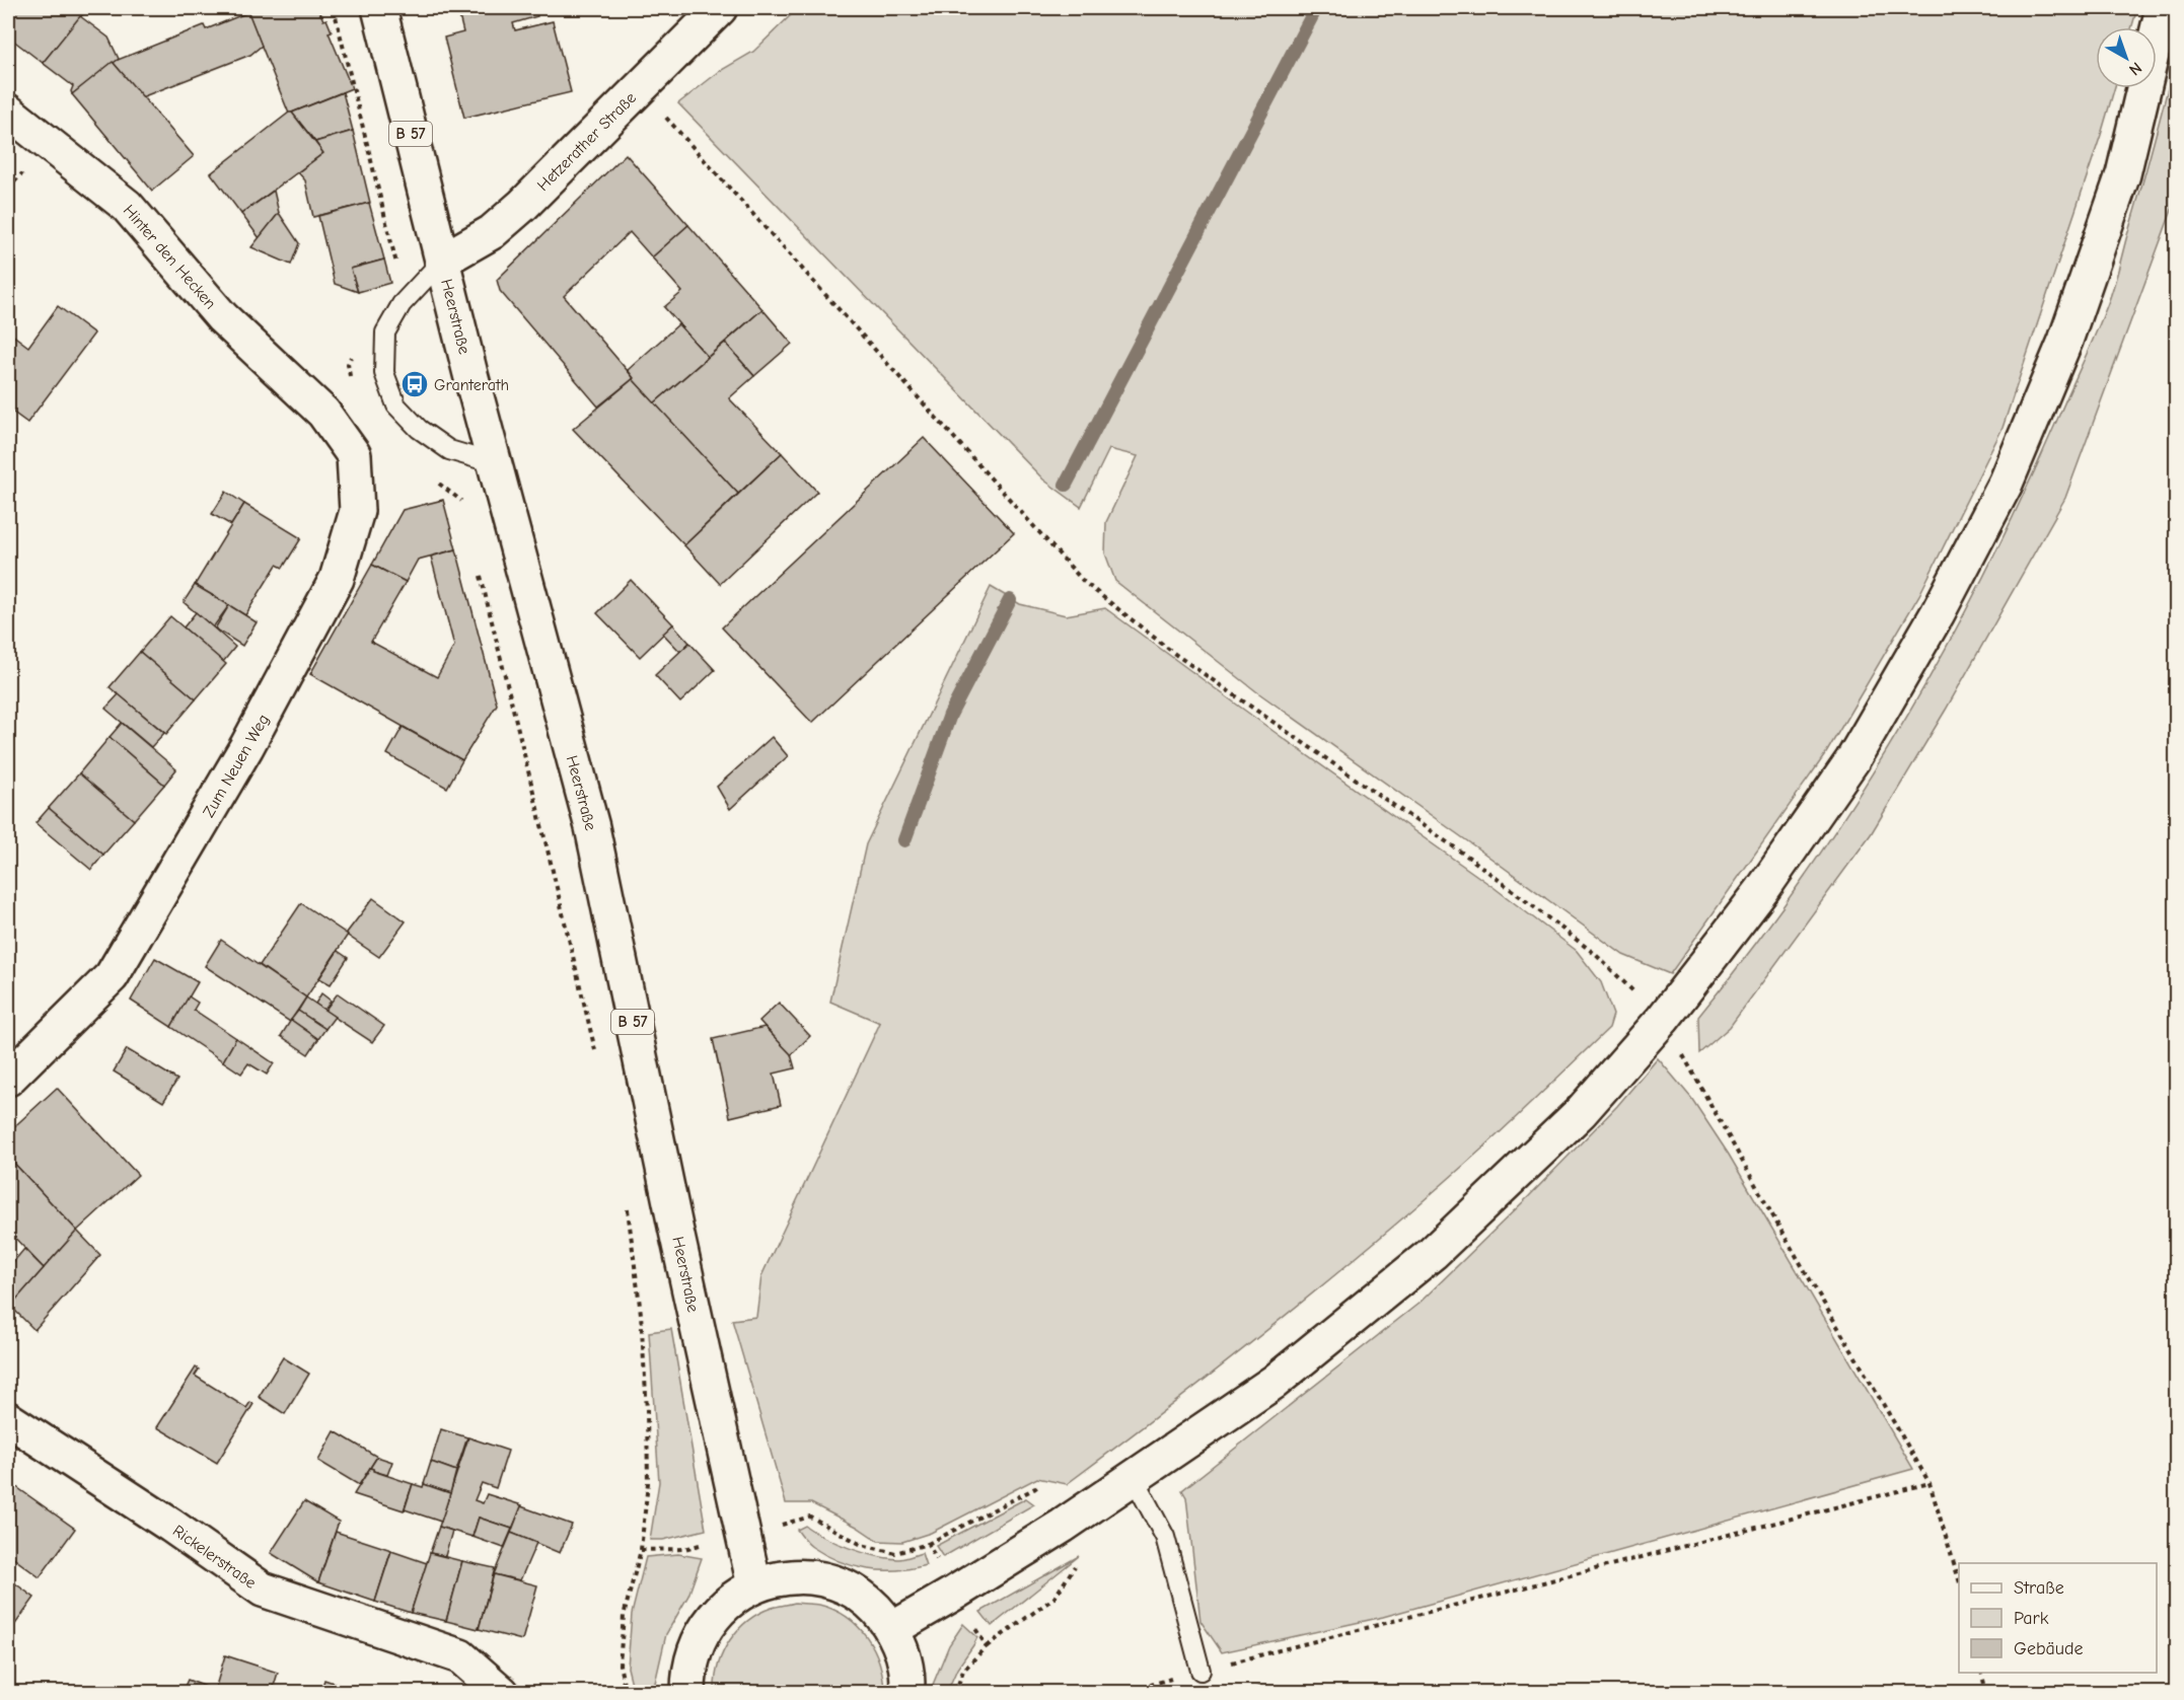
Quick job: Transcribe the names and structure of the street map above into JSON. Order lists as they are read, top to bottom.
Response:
{
  "streets": {
    "street": [
      "B 57",
      "Hetzerather Straße",
      "Hinter den Hecken",
      "Heerstraße",
      "Zum Neuen Weg",
      "Rickelerstraße"
    ]
  },
  "crossings": [
    ["Hetzerather Straße", "Heerstraße"],
    ["Hinter den Hecken", "Zum Neuen Weg"]
  ],
  "places": {
    "bus stop": ["Granterath"]
  },
  "legend": ["Straße", "Park", "Gebäude"],
  "north": "bottom right"
}
